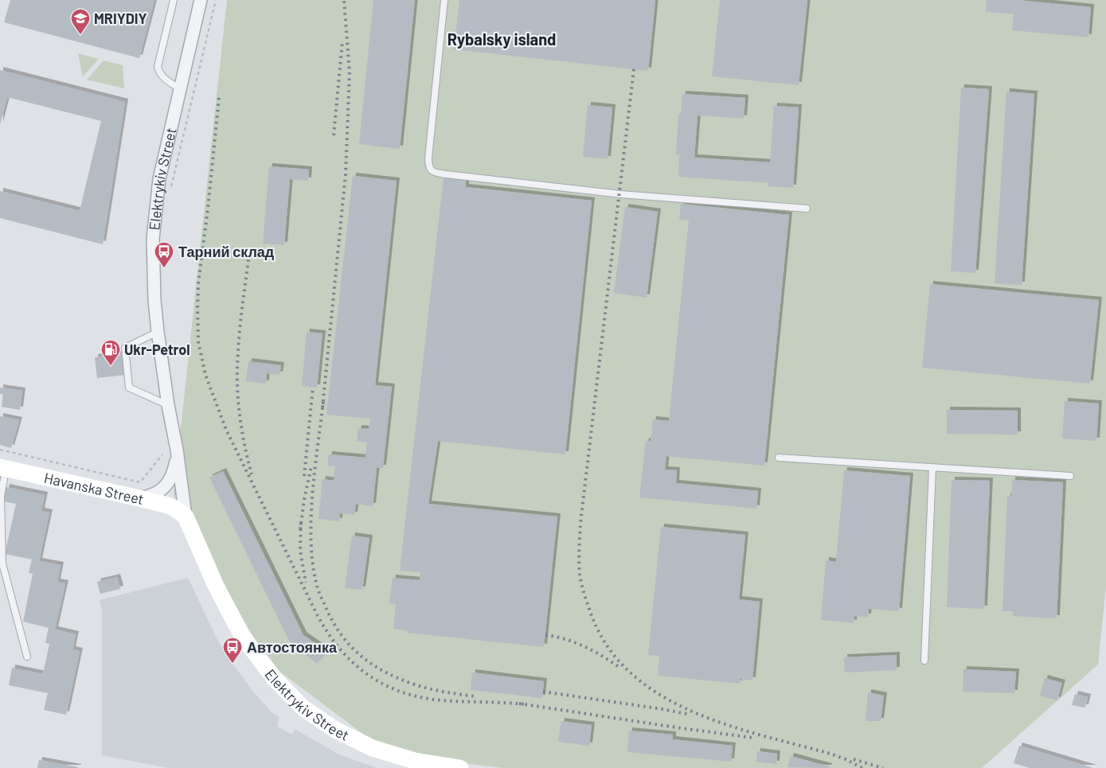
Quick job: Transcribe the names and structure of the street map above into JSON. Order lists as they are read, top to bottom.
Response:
{
  "streets": {
    "street": ["Elektrykiv Street", "Havanska Street"]
  },
  "crossings": [
    ["Elektrykiv Street", "Havanska Street"]
  ],
  "districts": ["Rybalsky island"],
  "places": {
    "school or university": ["MRIYDIY"],
    "bus stop": ["Тарний склад", "Автостоянка"],
    "fuel station": ["Ukr-Petrol"]
  }
}
